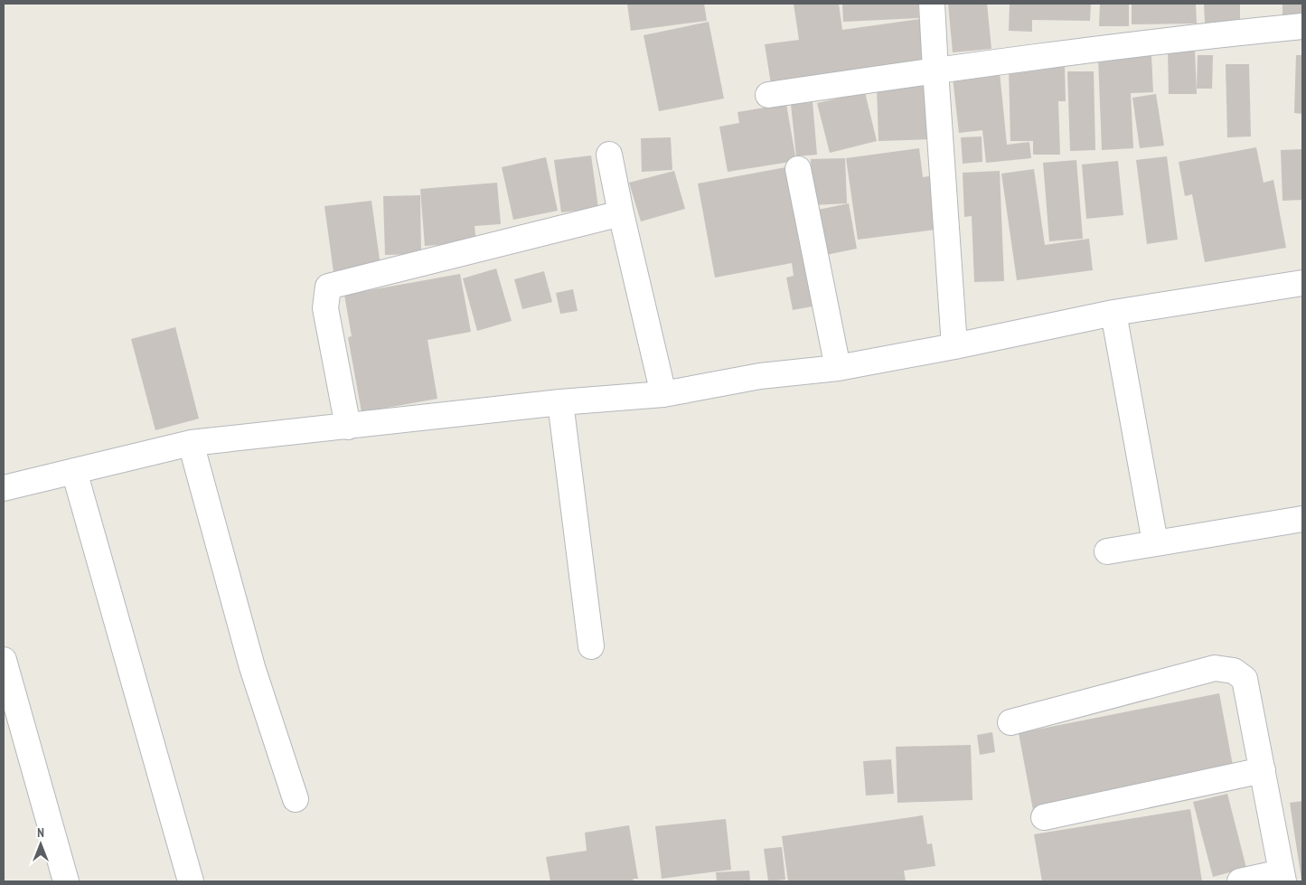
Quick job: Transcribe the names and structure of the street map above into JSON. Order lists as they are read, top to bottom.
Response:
{
  "north": "top"
}
